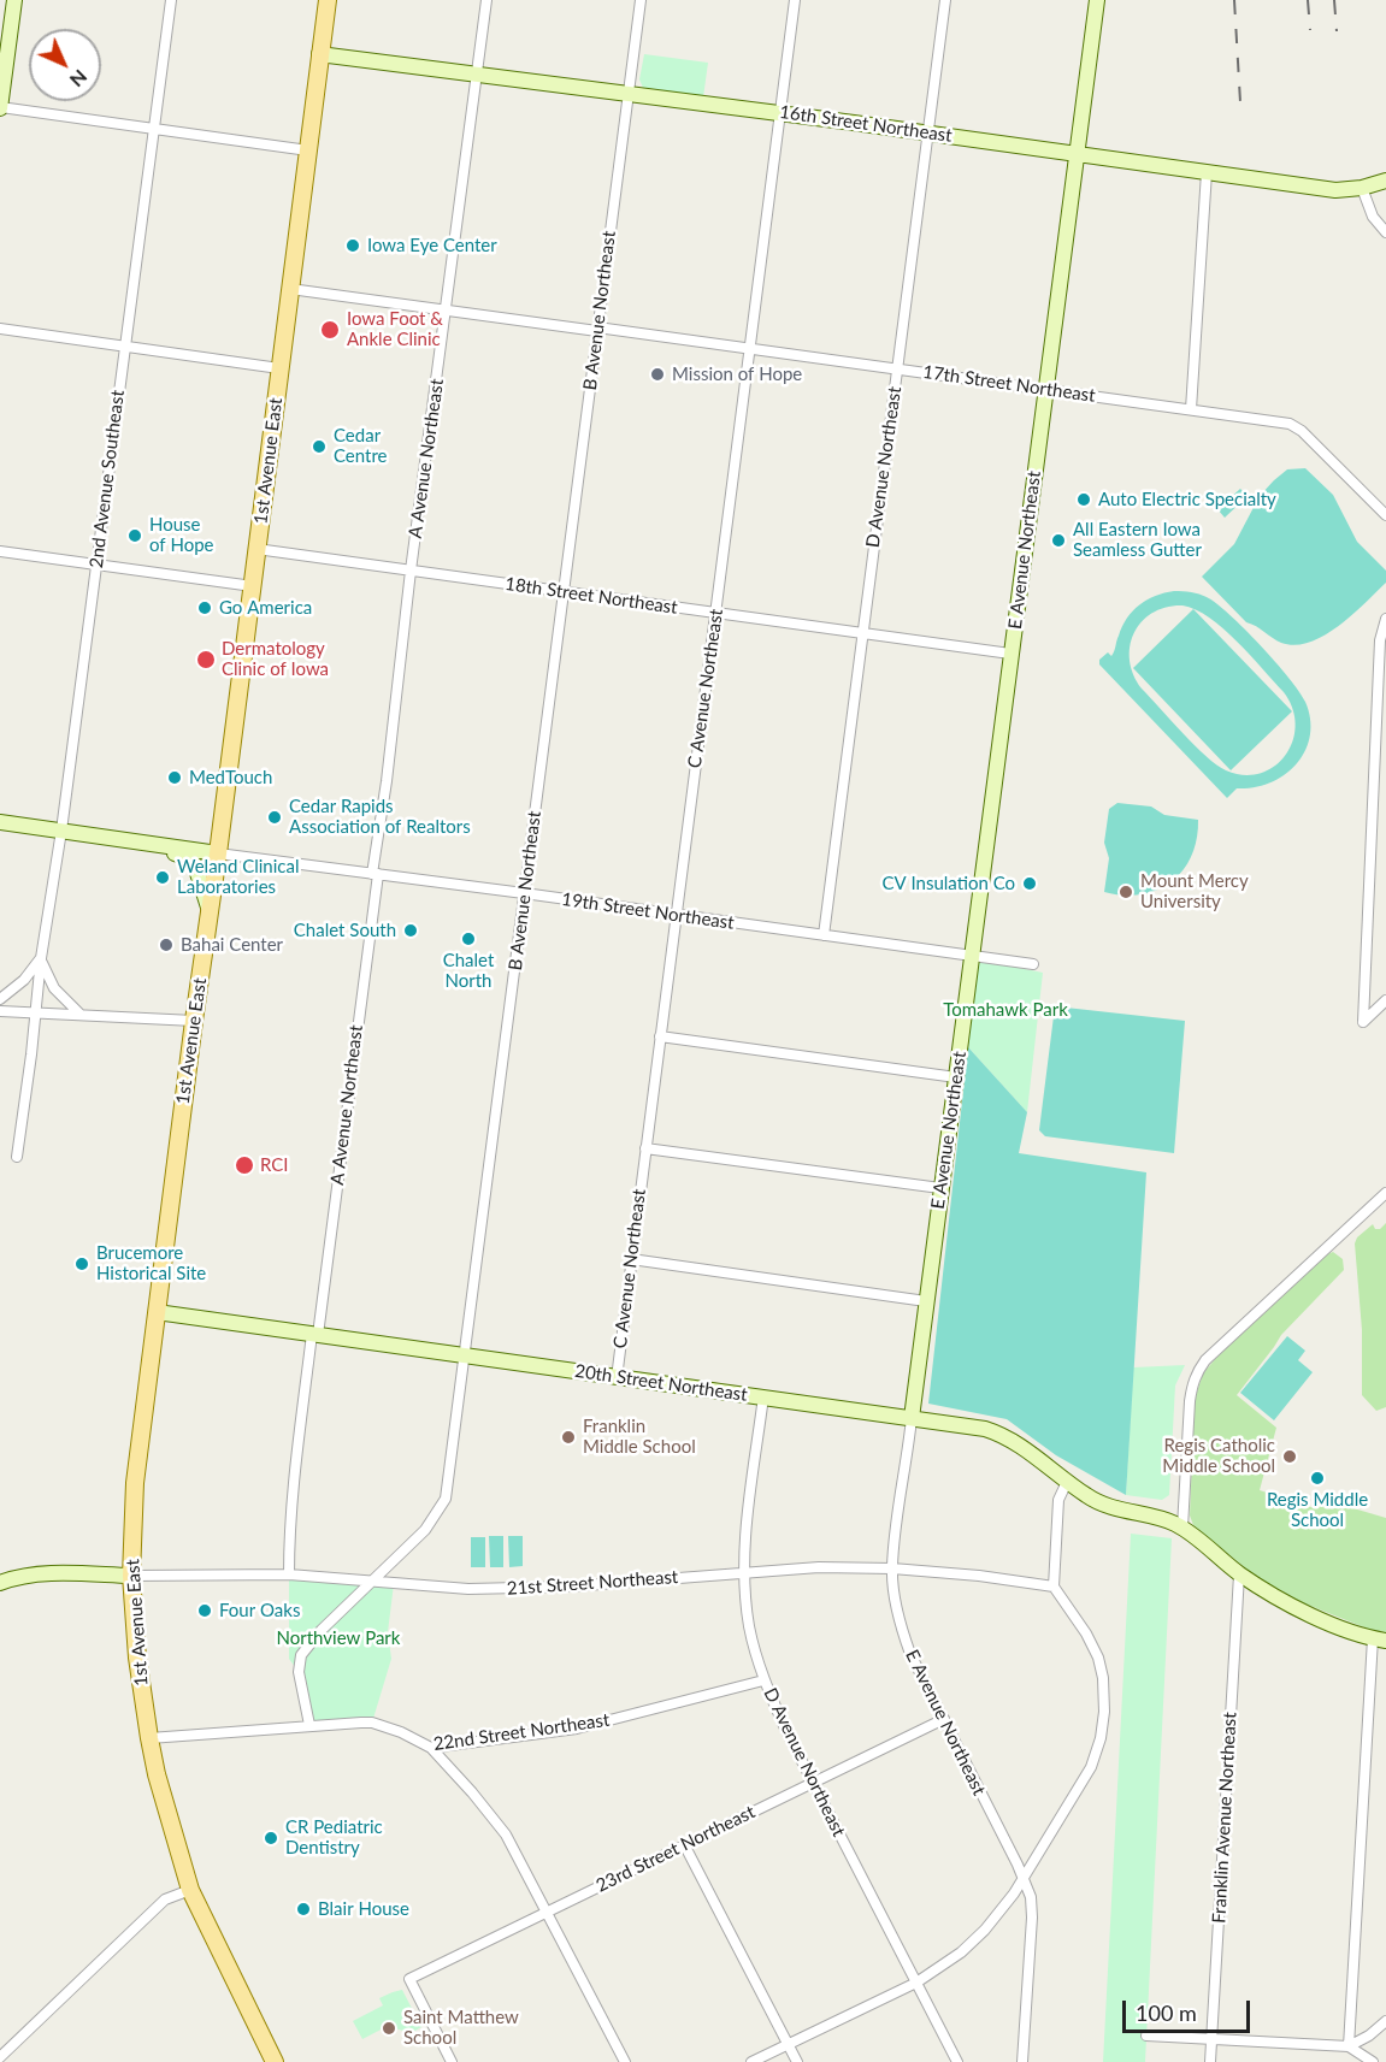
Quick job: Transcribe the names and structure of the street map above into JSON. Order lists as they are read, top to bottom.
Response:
{
  "streets": {
    "main road": ["1st Avenue East"],
    "street": [
      "16th Street Northeast",
      "B Avenue Northeast",
      "17th Street Northeast",
      "A Avenue Northeast",
      "D Avenue Northeast",
      "2nd Avenue Southeast",
      "E Avenue Northeast",
      "18th Street Northeast",
      "C Avenue Northeast",
      "19th Street Northeast",
      "20th Street Northeast",
      "21st Street Northeast",
      "22nd Street Northeast",
      "Franklin Avenue Northeast",
      "23rd Street Northeast"
    ]
  },
  "crossings": [
    ["16th Street Northeast", "B Avenue Northeast"],
    ["16th Street Northeast", "A Avenue Northeast"],
    ["16th Street Northeast", "1st Avenue East"],
    ["16th Street Northeast", "D Avenue Northeast"],
    ["16th Street Northeast", "E Avenue Northeast"],
    ["16th Street Northeast", "C Avenue Northeast"],
    ["B Avenue Northeast", "17th Street Northeast"],
    ["B Avenue Northeast", "18th Street Northeast"],
    ["B Avenue Northeast", "19th Street Northeast"],
    ["B Avenue Northeast", "20th Street Northeast"],
    ["B Avenue Northeast", "21st Street Northeast"],
    ["B Avenue Northeast", "22nd Street Northeast"],
    ["17th Street Northeast", "A Avenue Northeast"],
    ["17th Street Northeast", "1st Avenue East"],
    ["17th Street Northeast", "D Avenue Northeast"],
    ["17th Street Northeast", "E Avenue Northeast"],
    ["17th Street Northeast", "C Avenue Northeast"],
    ["A Avenue Northeast", "18th Street Northeast"],
    ["A Avenue Northeast", "19th Street Northeast"],
    ["A Avenue Northeast", "20th Street Northeast"],
    ["A Avenue Northeast", "21st Street Northeast"],
    ["1st Avenue East", "2nd Avenue Southeast"],
    ["1st Avenue East", "18th Street Northeast"],
    ["1st Avenue East", "19th Street Northeast"],
    ["1st Avenue East", "20th Street Northeast"],
    ["1st Avenue East", "21st Street Northeast"],
    ["1st Avenue East", "22nd Street Northeast"],
    ["D Avenue Northeast", "18th Street Northeast"],
    ["D Avenue Northeast", "19th Street Northeast"],
    ["D Avenue Northeast", "20th Street Northeast"],
    ["D Avenue Northeast", "21st Street Northeast"],
    ["D Avenue Northeast", "22nd Street Northeast"],
    ["D Avenue Northeast", "23rd Street Northeast"],
    ["E Avenue Northeast", "18th Street Northeast"],
    ["E Avenue Northeast", "19th Street Northeast"],
    ["E Avenue Northeast", "20th Street Northeast"],
    ["E Avenue Northeast", "21st Street Northeast"],
    ["E Avenue Northeast", "23rd Street Northeast"],
    ["18th Street Northeast", "C Avenue Northeast"],
    ["C Avenue Northeast", "19th Street Northeast"],
    ["C Avenue Northeast", "20th Street Northeast"]
  ],
  "parks": ["Tomahawk Park", "Northview Park"],
  "places": [
    "Iowa Eye Center",
    "Iowa Foot & Ankle Clinic",
    "Mission of Hope",
    "Cedar Centre",
    "Auto Electric Specialty",
    "House of Hope",
    "All Eastern Iowa Seamless Gutter",
    "Go America",
    "Dermatology Clinic of Iowa",
    "MedTouch",
    "Cedar Rapids Association of Realtors",
    "Weland Clinical Laboratories",
    "CV Insulation Co",
    "Mount Mercy University",
    "Chalet South",
    "Chalet North",
    "Bahai Center",
    "RCI",
    "Brucemore Historical Site",
    "Franklin Middle School",
    "Regis Catholic Middle School",
    "Regis Middle School",
    "Four Oaks",
    "CR Pediatric Dentistry",
    "Blair House",
    "Saint Matthew School"
  ],
  "scale_bar": "100 m",
  "north": "bottom right"
}
